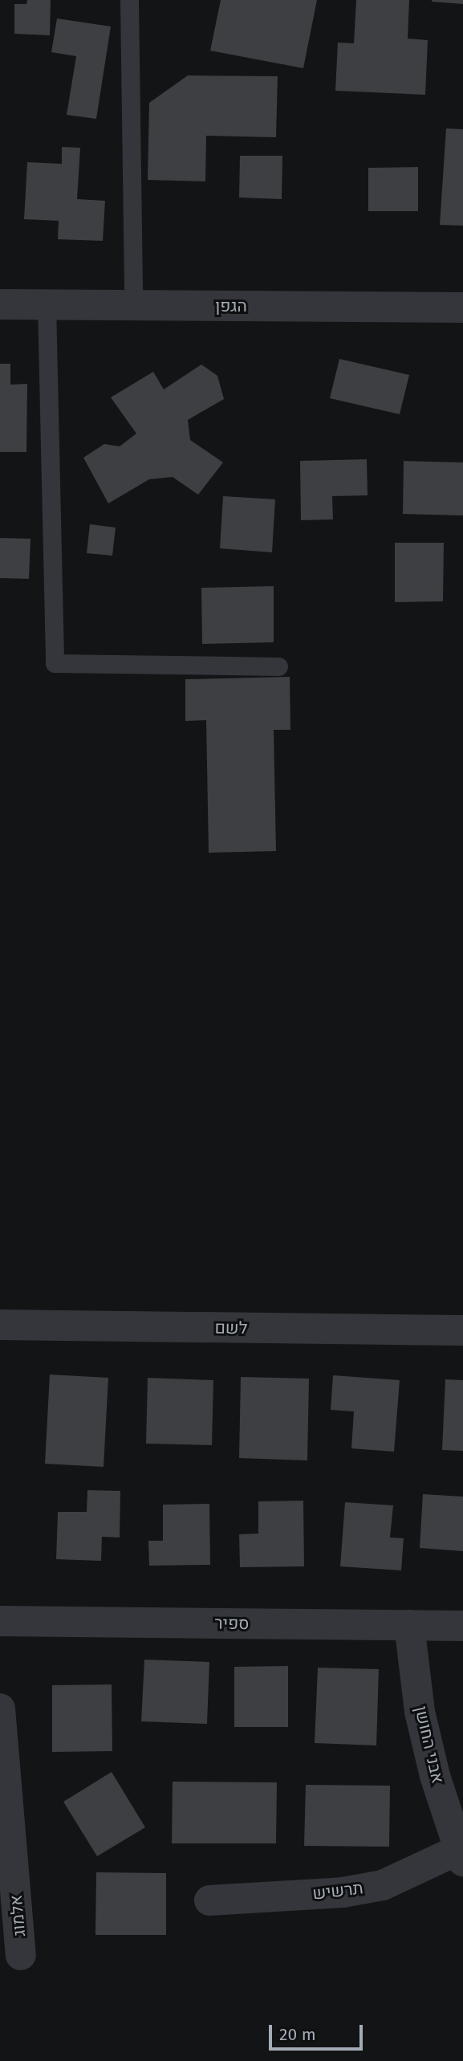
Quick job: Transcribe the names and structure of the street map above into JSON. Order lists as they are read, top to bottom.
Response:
{
  "streets": {
    "street": [
      "הגפן",
      "לשם",
      "ספיר",
      "אבני החושן",
      "תרשיש",
      "אלמוג"
    ]
  },
  "crossings": [
    ["ספיר", "אבני החושן"],
    ["אבני החושן", "תרשיש"]
  ],
  "scale_bar": "20 m"
}
